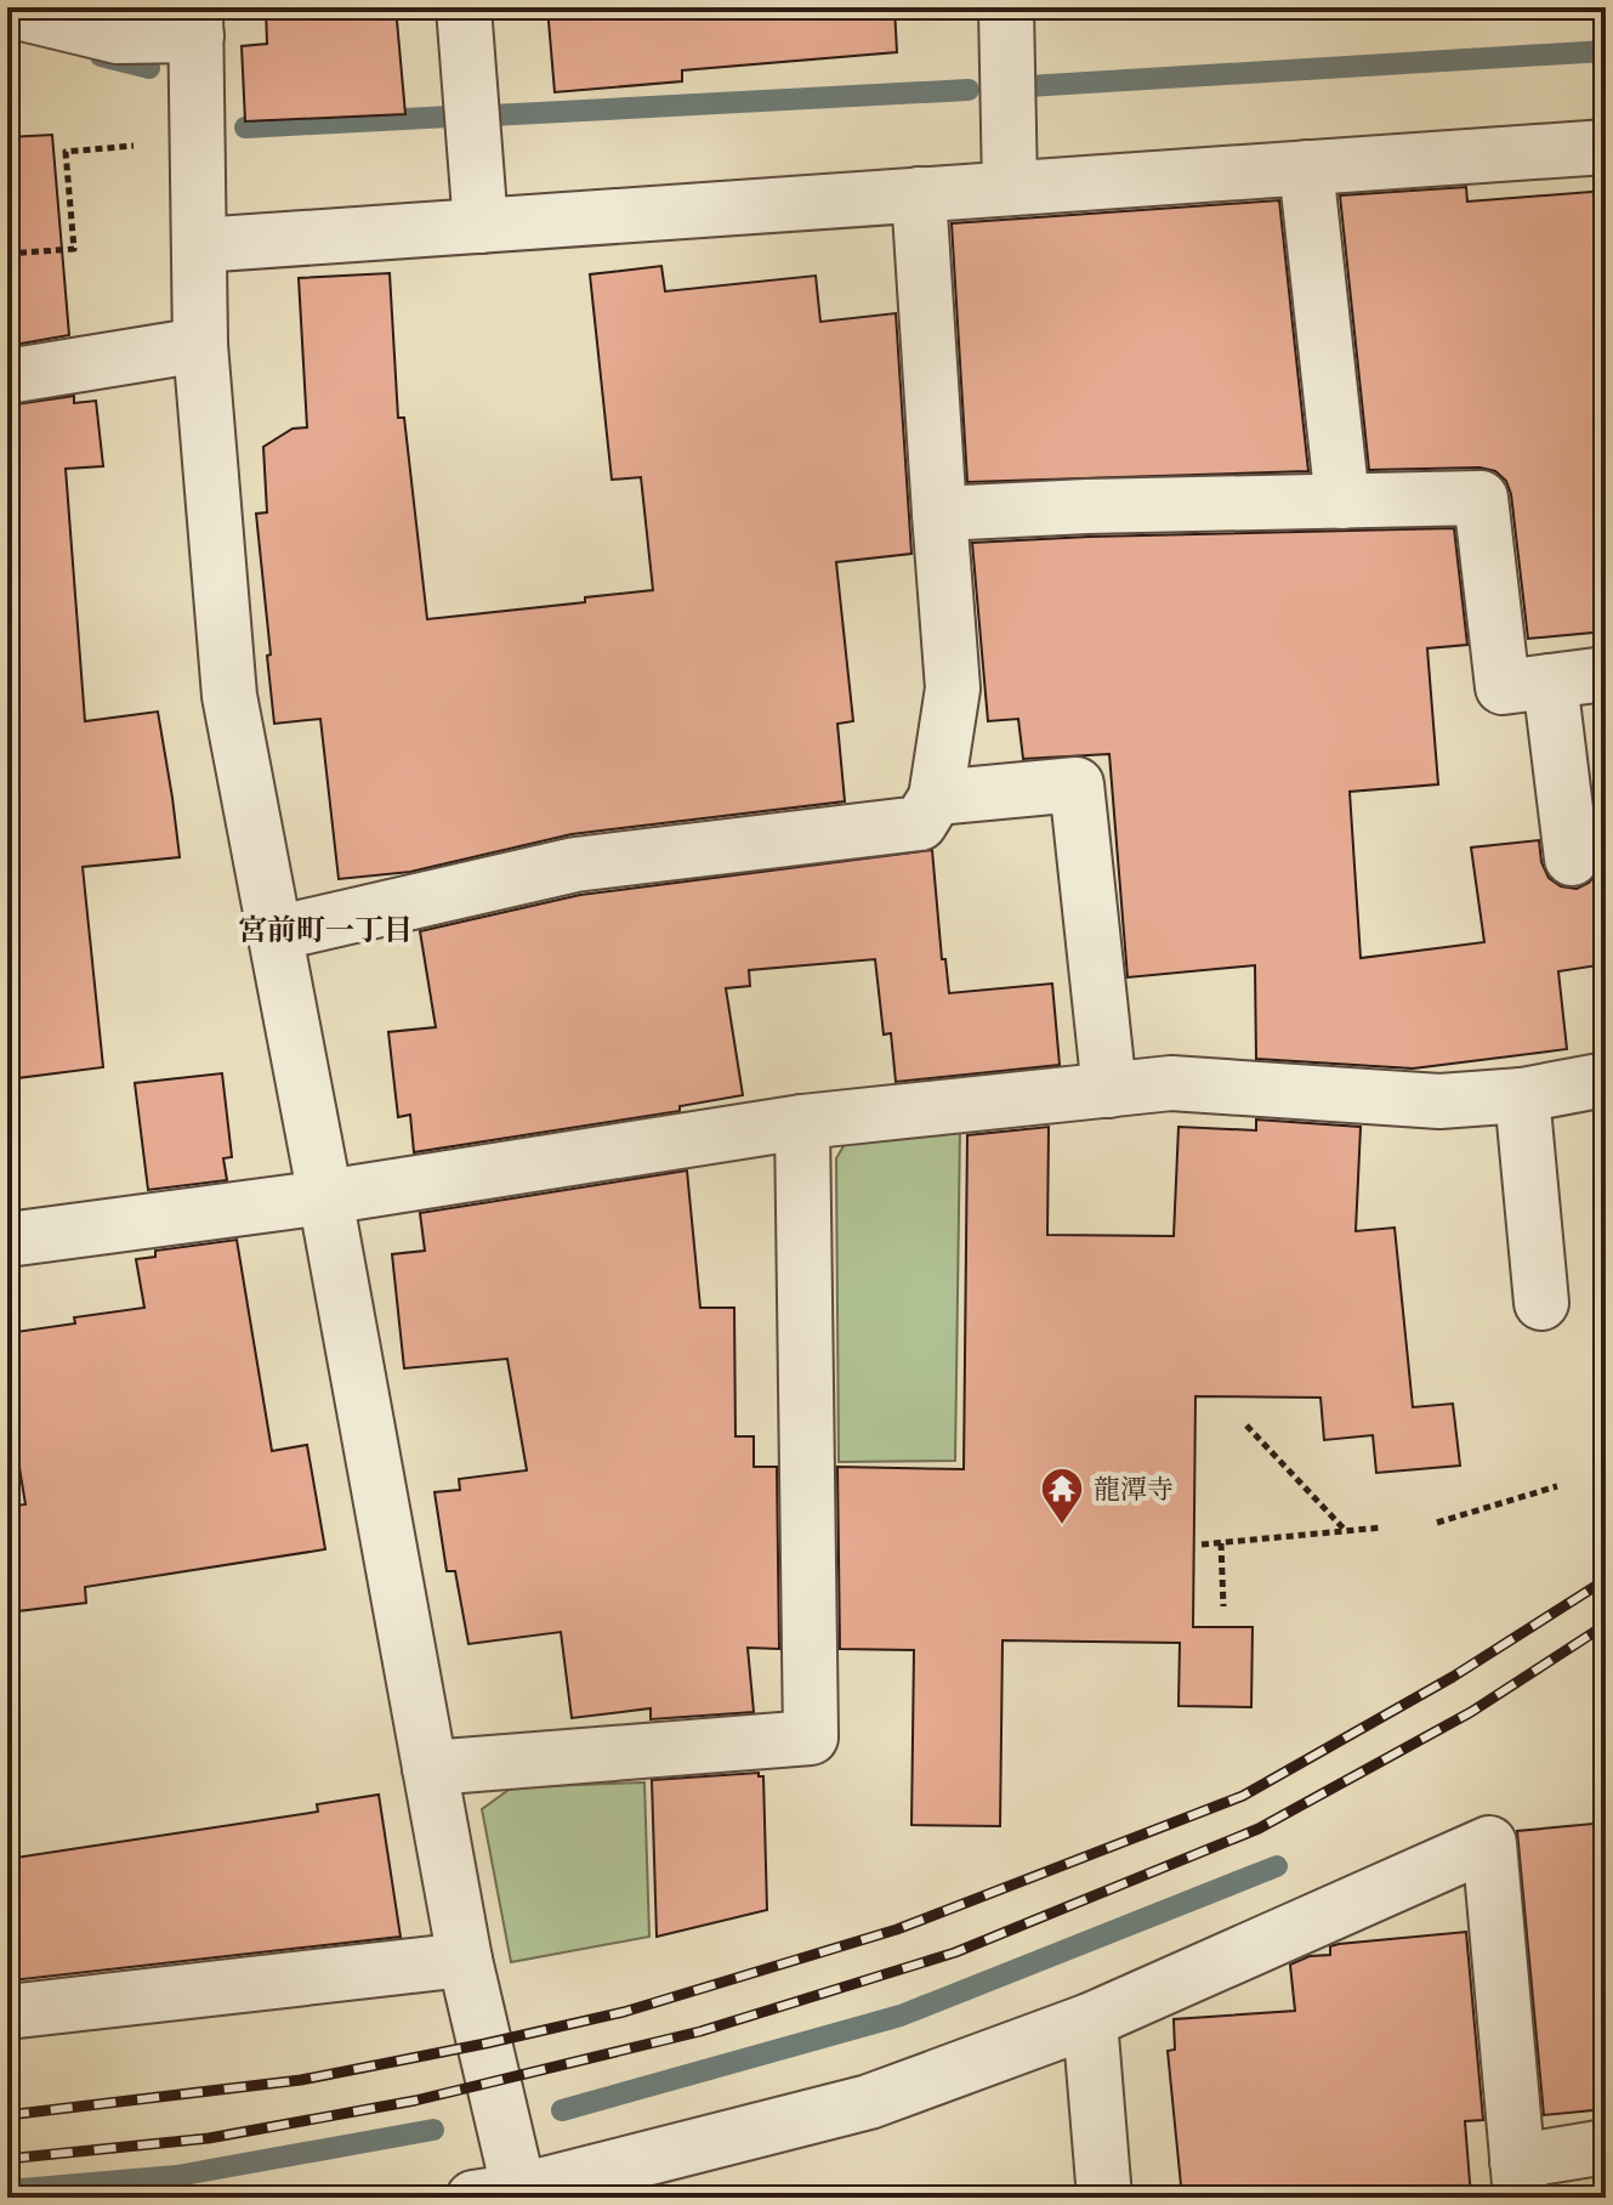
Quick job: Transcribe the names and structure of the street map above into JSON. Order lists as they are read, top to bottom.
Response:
{
  "districts": ["宮前町一丁目"],
  "places": {
    "temple": ["龍潭寺"]
  }
}
